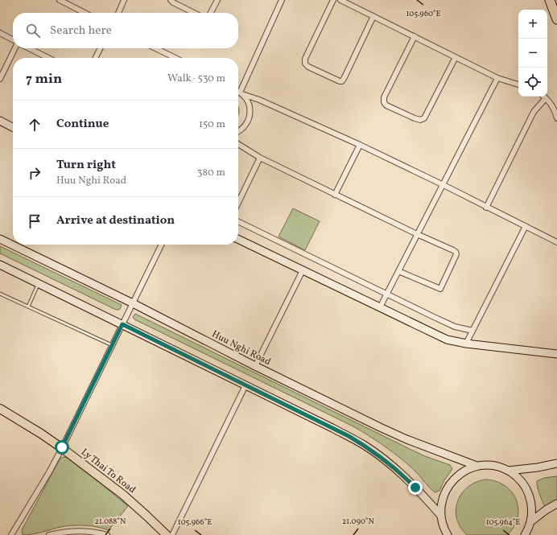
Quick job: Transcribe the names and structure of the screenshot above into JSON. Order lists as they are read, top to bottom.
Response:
{
  "streets": {
    "main road": ["Huu Nghi Road", "Ly Thai To Road"]
  },
  "page": {
    "map_buttons": ["+", "−"],
    "search": "Search here",
    "heading": ["7 min", "Walk · 530 m"],
    "list": [
      ["Continue", "150 m"],
      ["Turn right", "Huu Nghi Road", "380 m"],
      "Arrive at destination"
    ]
  },
  "coordinates": [
    "105.960°E",
    "21.088°N",
    "21.090°N",
    "105.966°E",
    "105.964°E"
  ]
}
